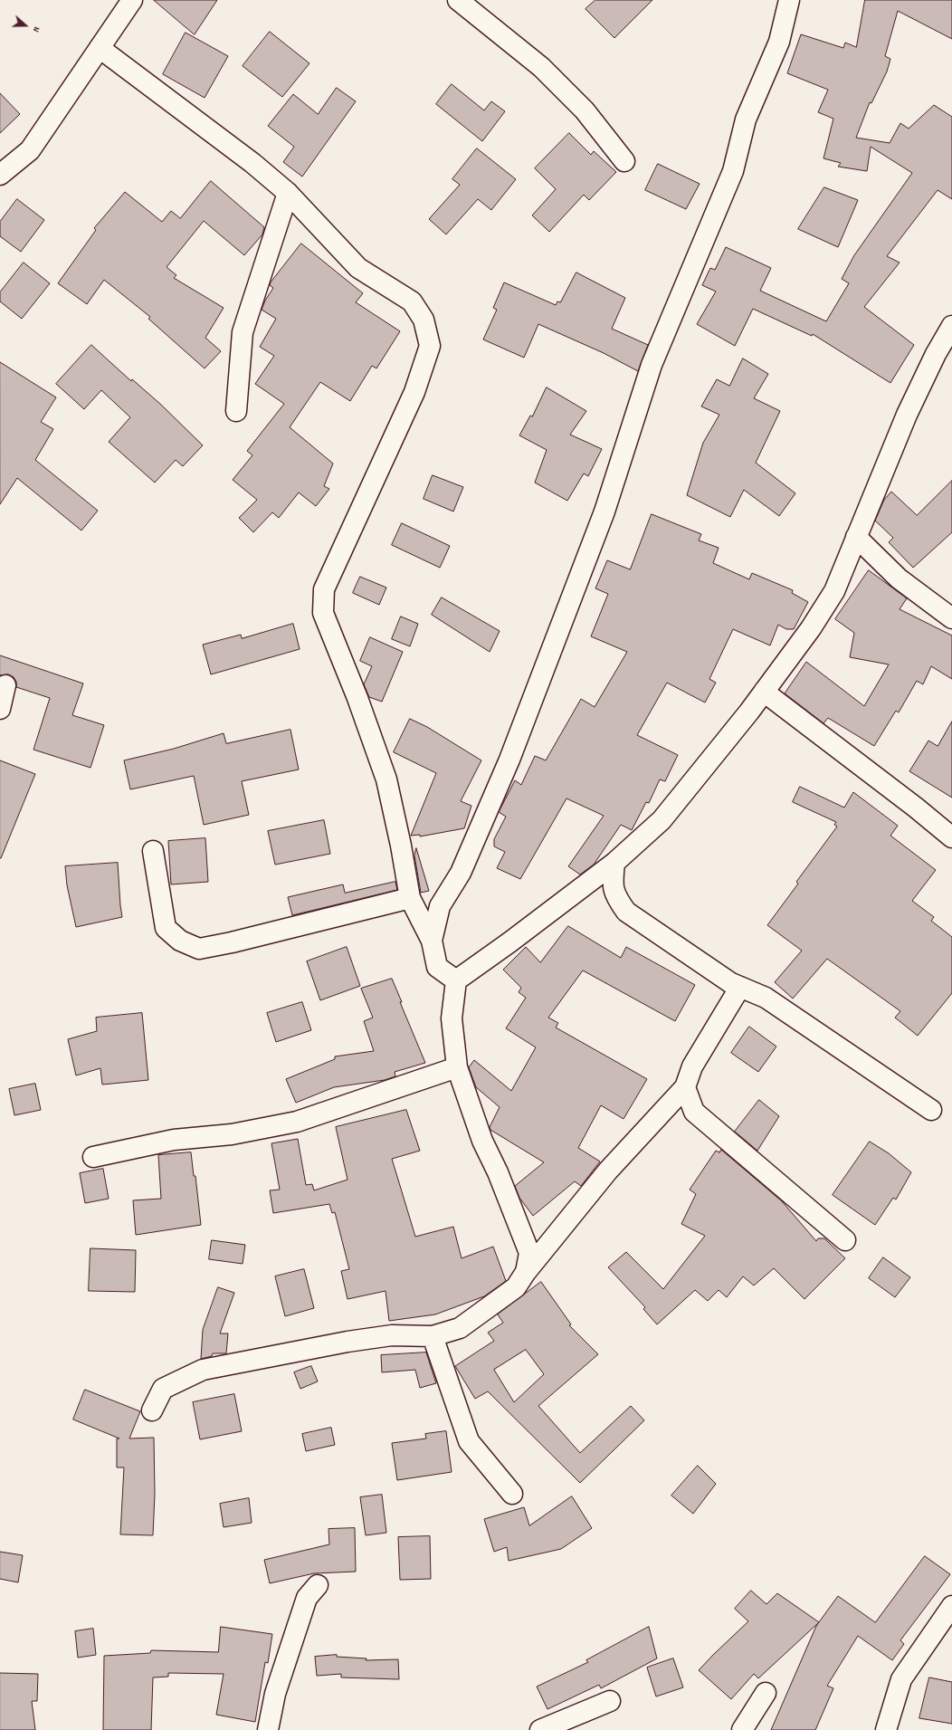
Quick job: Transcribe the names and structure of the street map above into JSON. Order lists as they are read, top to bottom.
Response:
{
  "north": "right"
}
